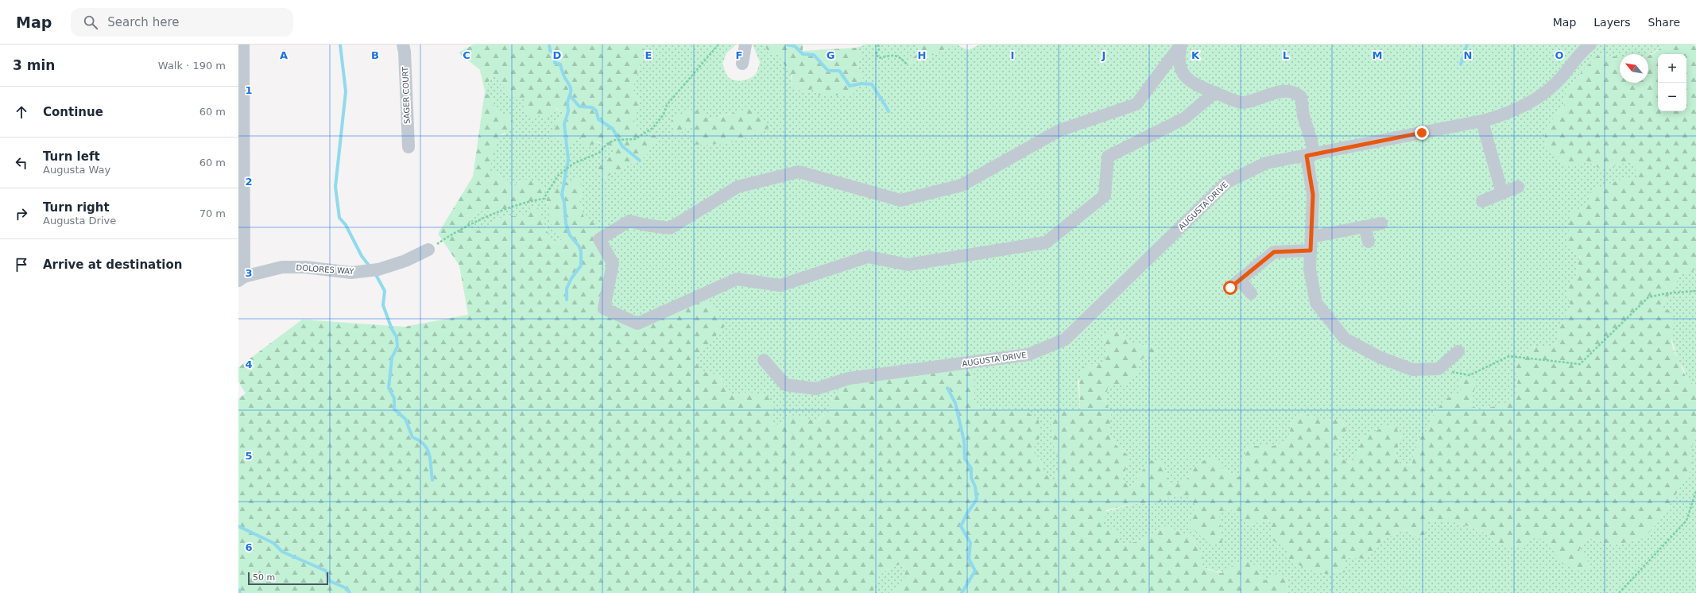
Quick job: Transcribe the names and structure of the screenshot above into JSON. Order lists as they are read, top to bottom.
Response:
{
  "streets": {
    "street": ["SAGER COURT", "AUGUSTA DRIVE", "DOLORES WAY"]
  },
  "scale_bar": "50 m",
  "north": "top left",
  "page": {
    "header": "Map",
    "search": "Search here",
    "nav": ["Map", "Layers", "Share"],
    "heading": ["3 min", "Walk · 190 m"],
    "map_buttons": ["+", "−"],
    "list": [
      ["Continue", "60 m"],
      ["Turn left", "Augusta Way", "60 m"],
      ["Turn right", "Augusta Drive", "70 m"],
      "Arrive at destination"
    ],
    "scale": "50 m"
  },
  "grid": {
    "columns": [
      "A",
      "B",
      "C",
      "D",
      "E",
      "F",
      "G",
      "H",
      "I",
      "J",
      "K",
      "L",
      "M",
      "N",
      "O"
    ],
    "rows": [
      "1",
      "2",
      "3",
      "4",
      "5",
      "6"
    ]
  }
}
